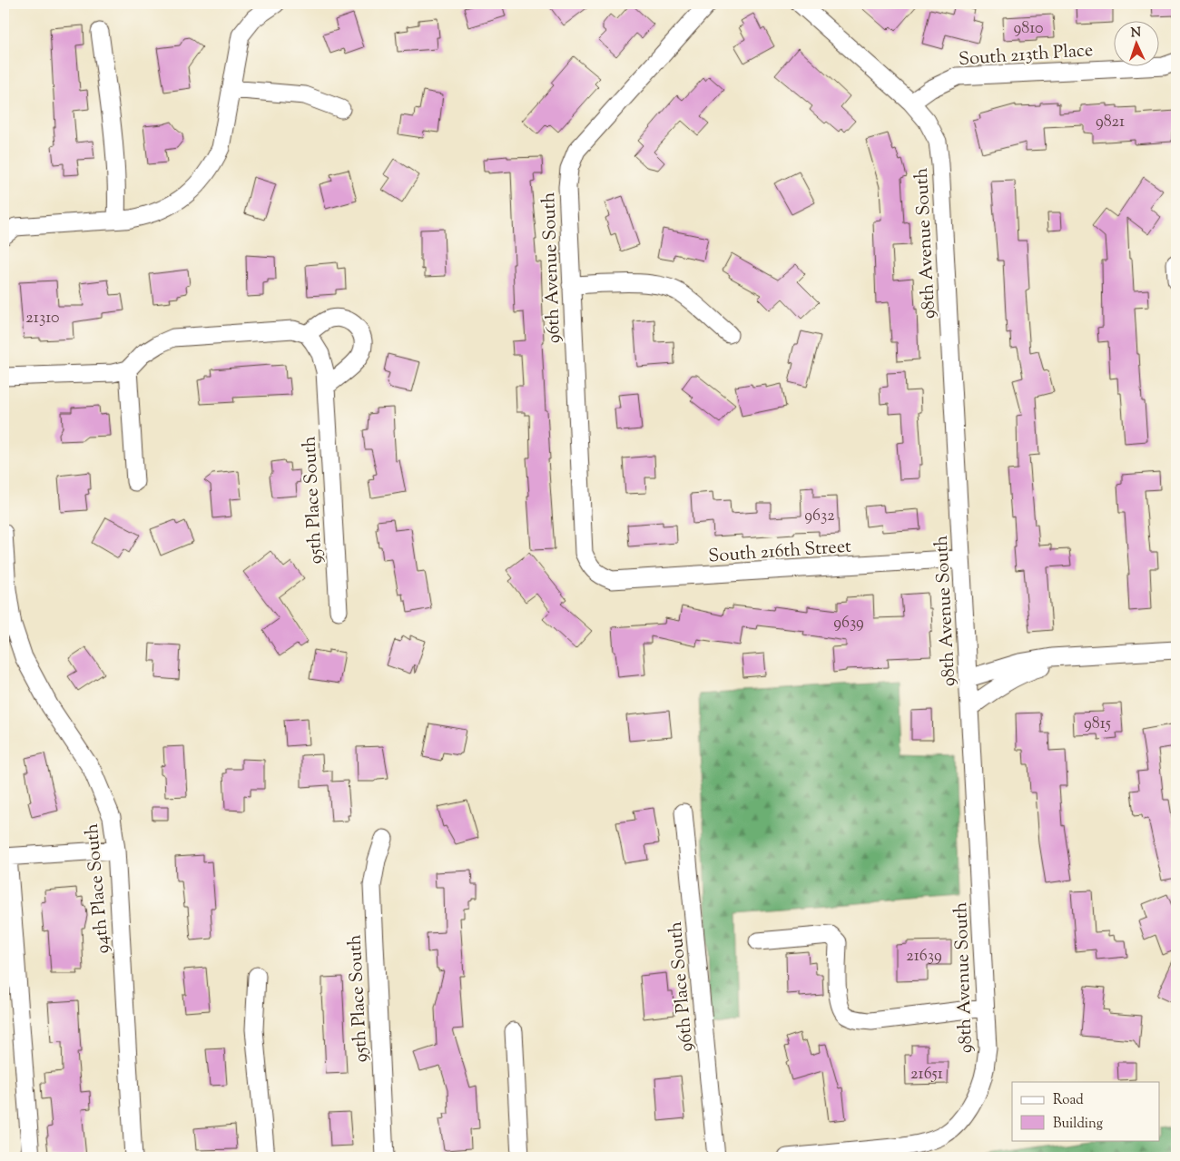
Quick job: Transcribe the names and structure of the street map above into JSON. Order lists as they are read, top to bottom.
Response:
{
  "streets": {
    "street": [
      "South 213th Place",
      "98th Avenue South",
      "96th Avenue South",
      "95th Place South",
      "South 216th Street",
      "94th Place South",
      "96th Place South"
    ]
  },
  "crossings": [
    ["South 213th Place", "98th Avenue South"],
    ["98th Avenue South", "South 216th Street"],
    ["96th Avenue South", "South 216th Street"]
  ],
  "house_numbers": [
    "9810",
    "9821",
    "21310",
    "9632",
    "9639",
    "9815",
    "21639",
    "21651"
  ],
  "legend": ["Road", "Building"],
  "north": "top"
}
